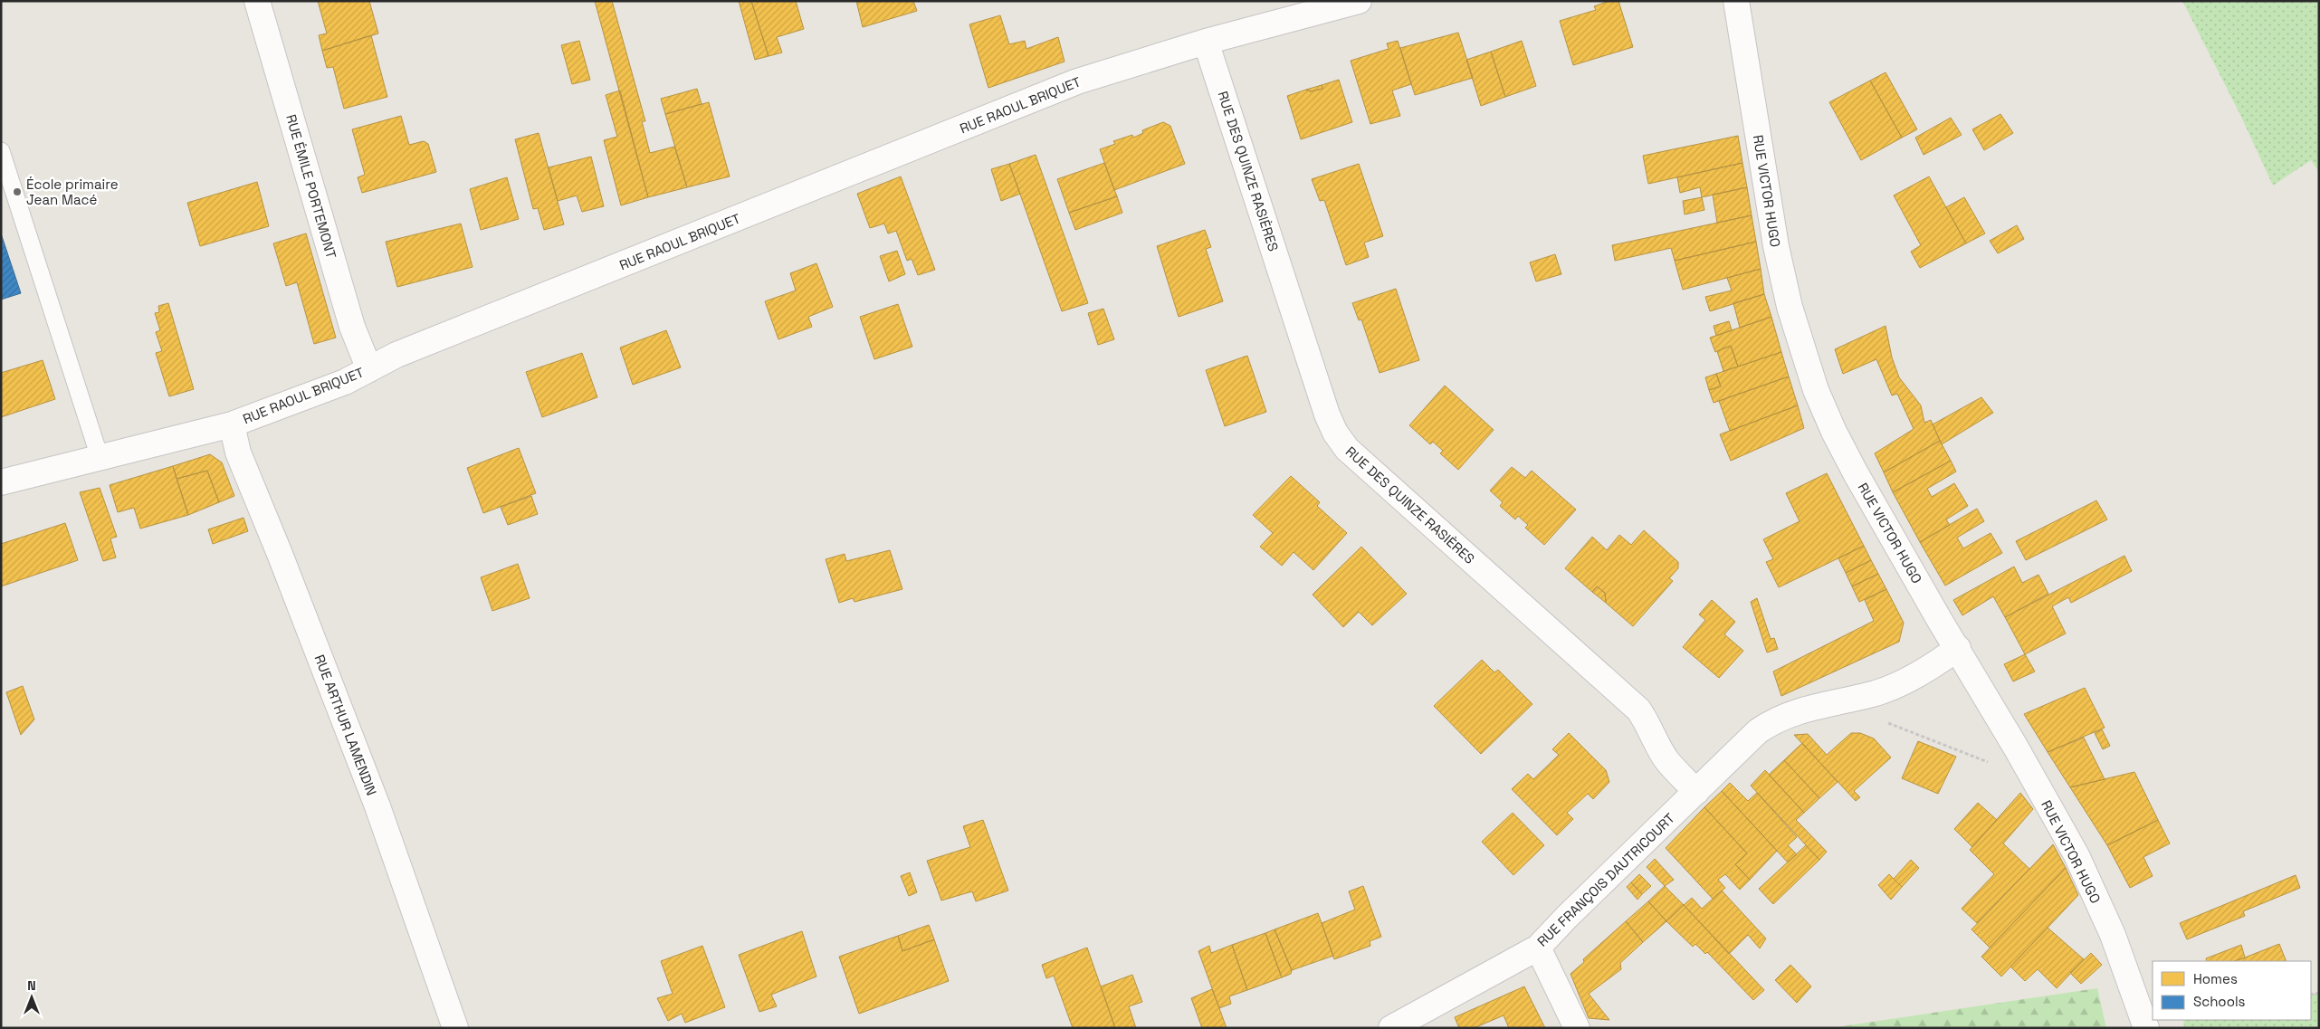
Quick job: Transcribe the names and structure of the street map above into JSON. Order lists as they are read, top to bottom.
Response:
{
  "streets": {
    "street": [
      "RUE RAOUL BRIQUET",
      "RUE DES QUINZE RASIÈRES",
      "RUE ÉMILE PORTEMONT",
      "RUE VICTOR HUGO",
      "RUE ARTHUR LAMENDIN",
      "RUE FRANÇOIS DAUTRICOURT"
    ]
  },
  "crossings": [
    ["RUE RAOUL BRIQUET", "RUE DES QUINZE RASIÈRES"],
    ["RUE RAOUL BRIQUET", "RUE ÉMILE PORTEMONT"],
    ["RUE RAOUL BRIQUET", "RUE ARTHUR LAMENDIN"],
    ["RUE DES QUINZE RASIÈRES", "RUE FRANÇOIS DAUTRICOURT"],
    ["RUE VICTOR HUGO", "RUE FRANÇOIS DAUTRICOURT"]
  ],
  "places": ["École primaire Jean Macé"],
  "legend": ["Homes", "Schools"],
  "north": "top"
}
